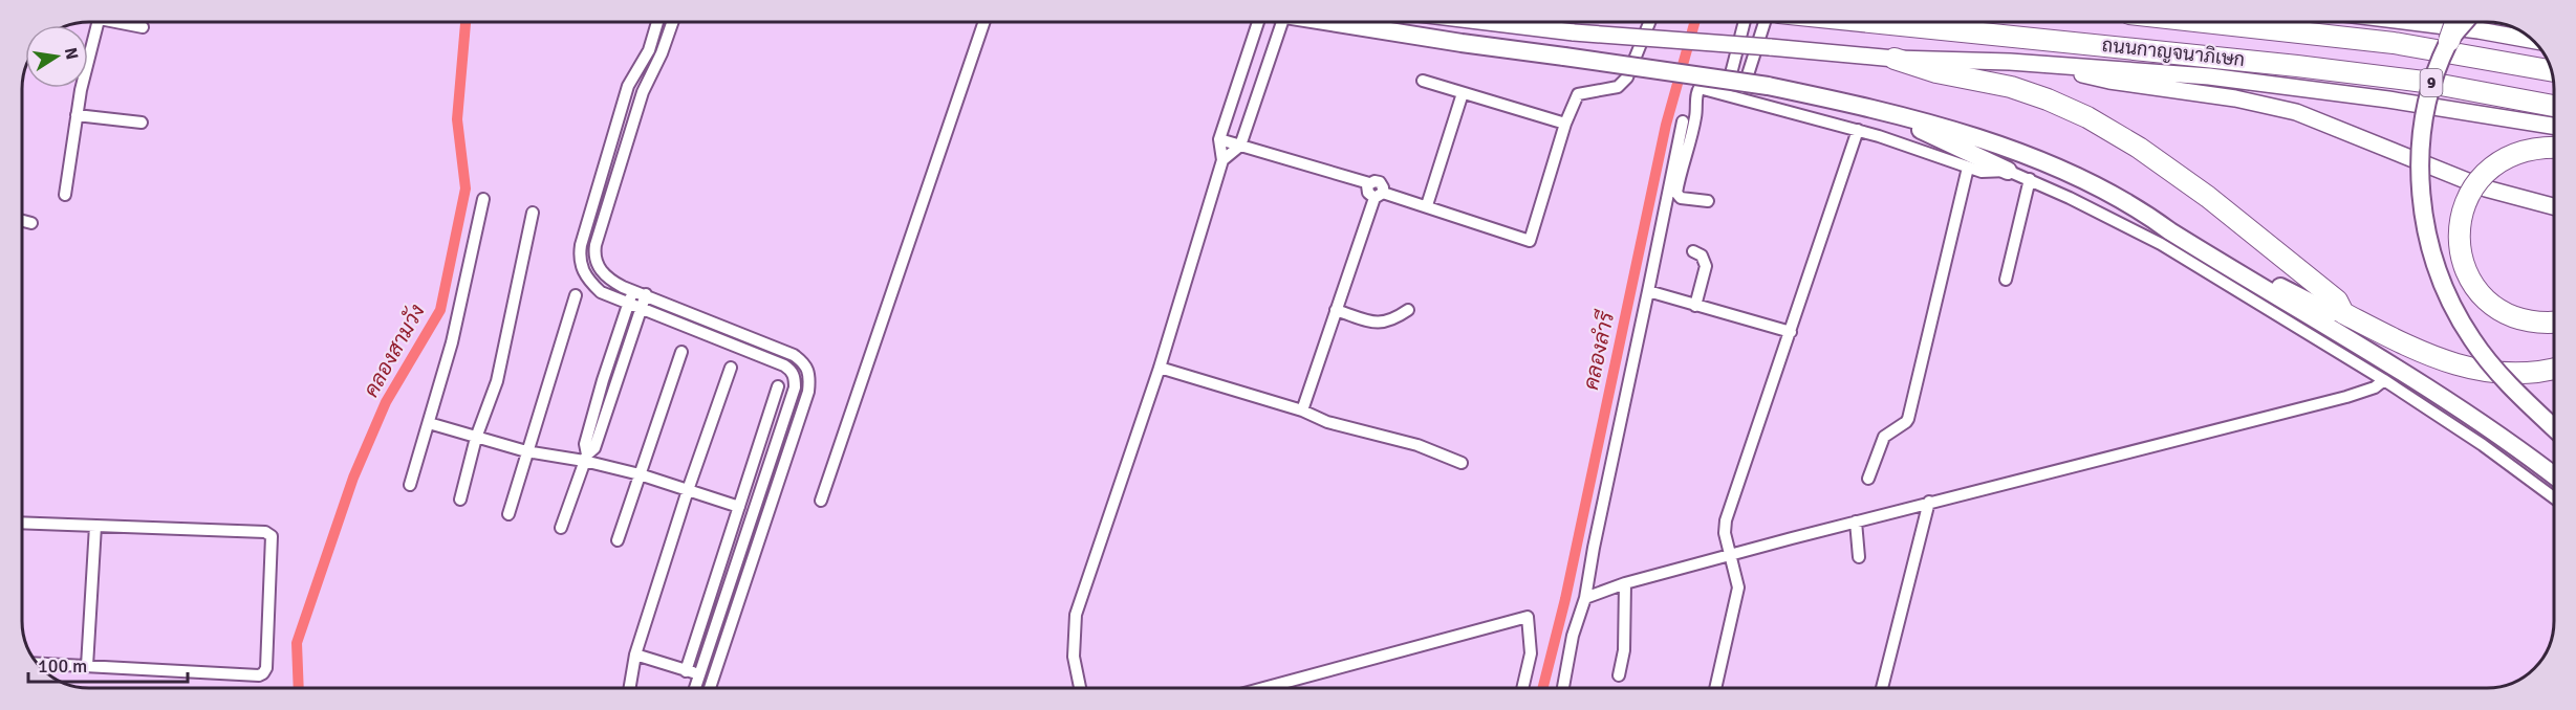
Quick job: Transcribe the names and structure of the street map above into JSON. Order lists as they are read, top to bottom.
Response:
{
  "streets": {
    "highway": ["ถนนกาญจนาภิเษก", "9"]
  },
  "water": ["คลองสามวัง", "คลองลำรี"],
  "scale_bar": "100 m",
  "north": "right"
}
